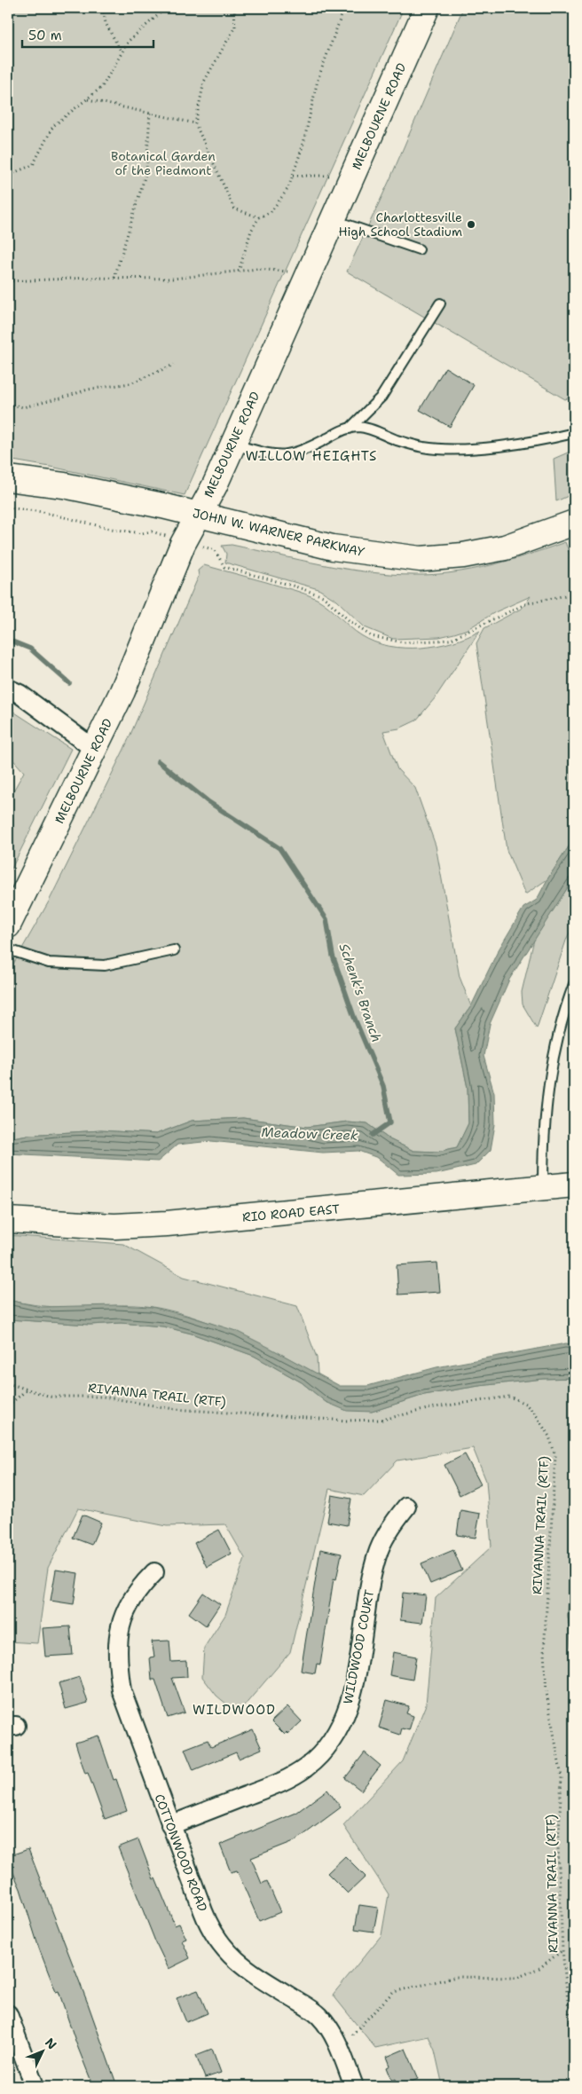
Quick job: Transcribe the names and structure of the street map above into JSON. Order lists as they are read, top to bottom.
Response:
{
  "streets": {
    "street": [
      "MELBOURNE ROAD",
      "JOHN W. WARNER PARKWAY",
      "RIO ROAD EAST",
      "WILDWOOD COURT",
      "COTTONWOOD ROAD"
    ],
    "path": ["RIVANNA TRAIL (RTF)"]
  },
  "crossings": [
    ["MELBOURNE ROAD", "JOHN W. WARNER PARKWAY"],
    ["WILDWOOD COURT", "COTTONWOOD ROAD"]
  ],
  "districts": ["WILLOW HEIGHTS", "WILDWOOD"],
  "water": ["Schenk's Branch", "Meadow Creek"],
  "parks": ["Botanical Garden of the Piedmont"],
  "places": ["Charlottesville High School Stadium"],
  "scale_bar": "50 m",
  "north": "top right"
}
